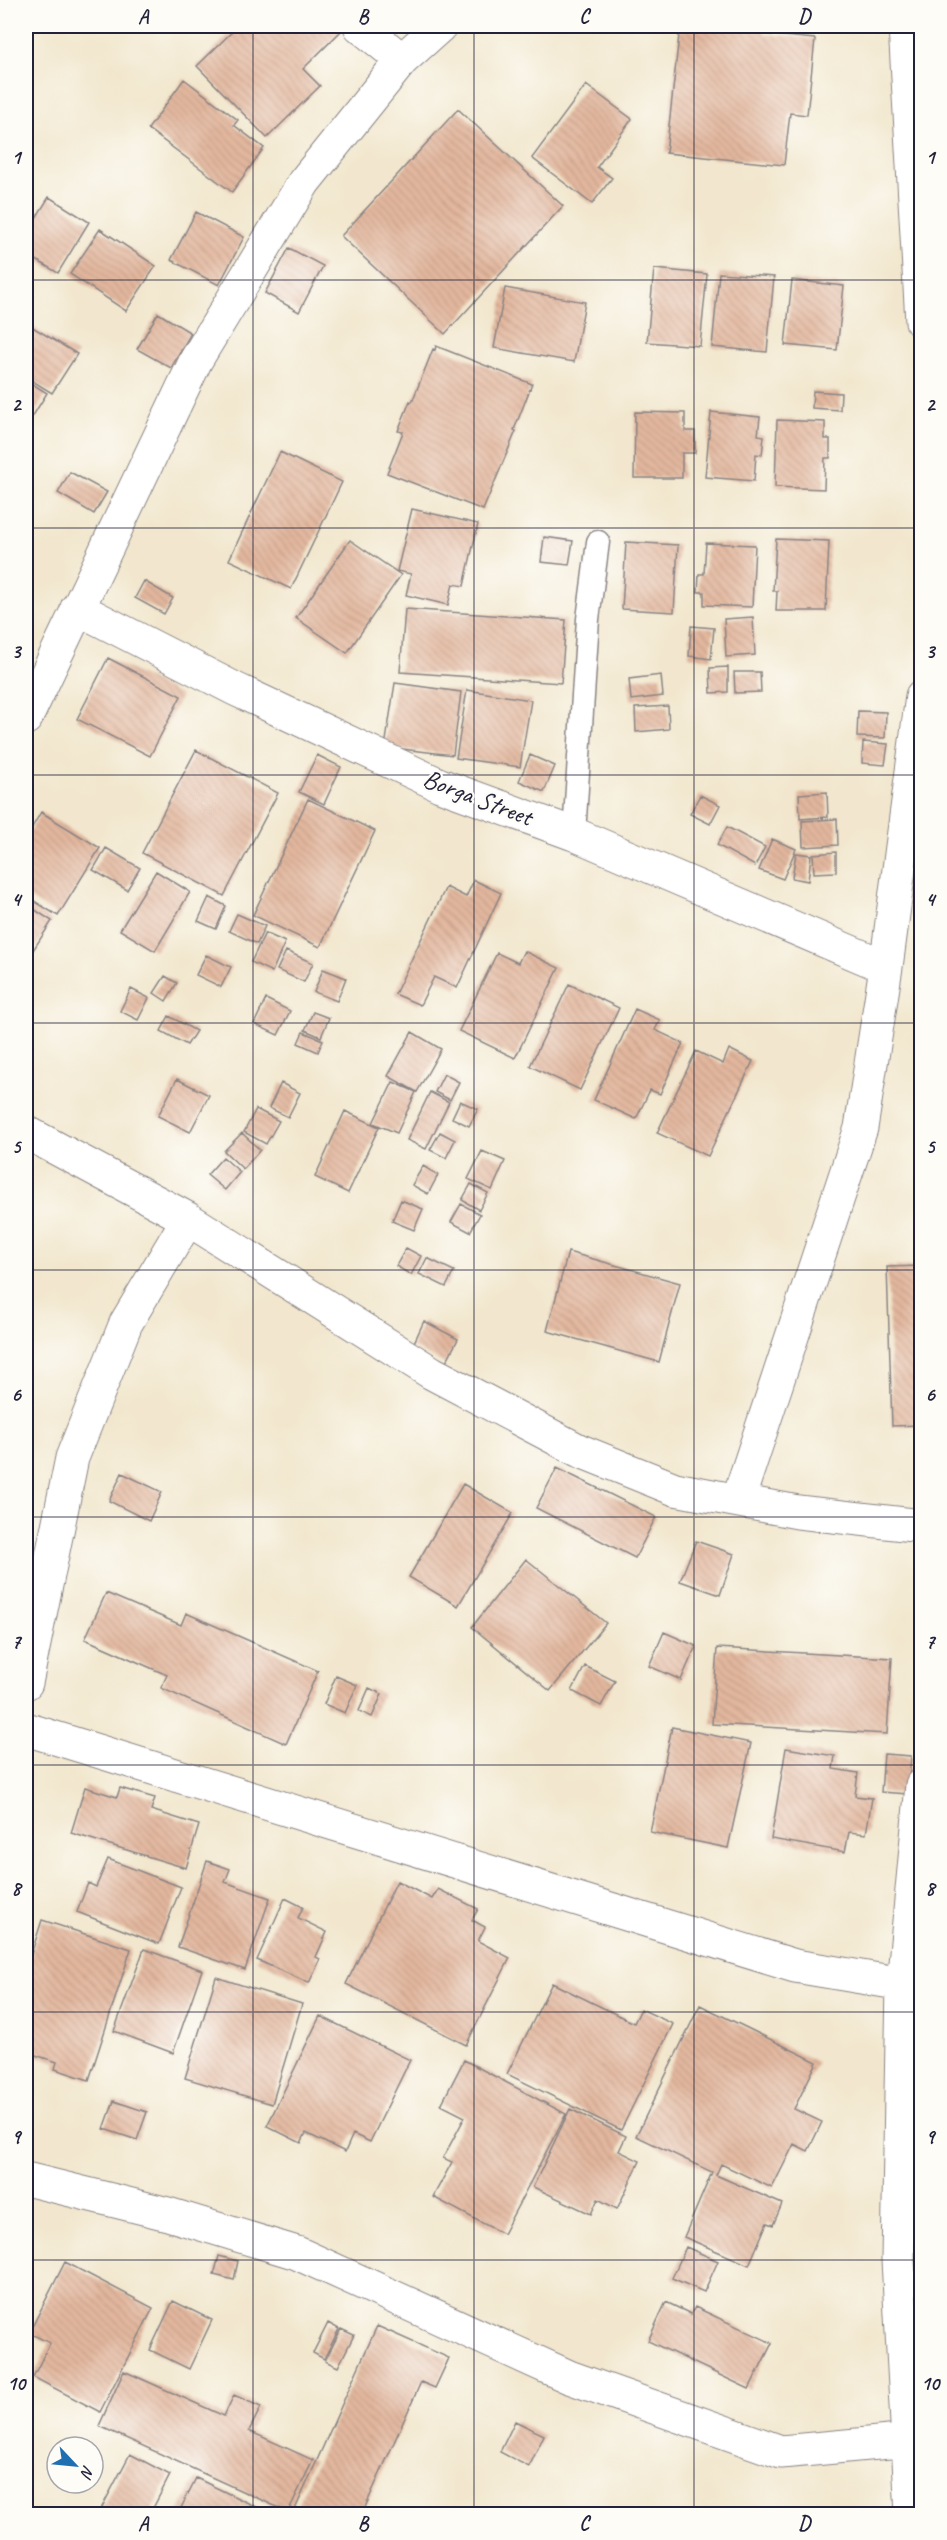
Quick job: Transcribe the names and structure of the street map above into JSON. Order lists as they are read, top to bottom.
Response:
{
  "streets": {
    "street": ["Borga Street"]
  },
  "north": "bottom right",
  "grid": {
    "columns": [
      "A",
      "B",
      "C",
      "D"
    ],
    "rows": [
      "1",
      "2",
      "3",
      "4",
      "5",
      "6",
      "7",
      "8",
      "9",
      "10"
    ]
  }
}
